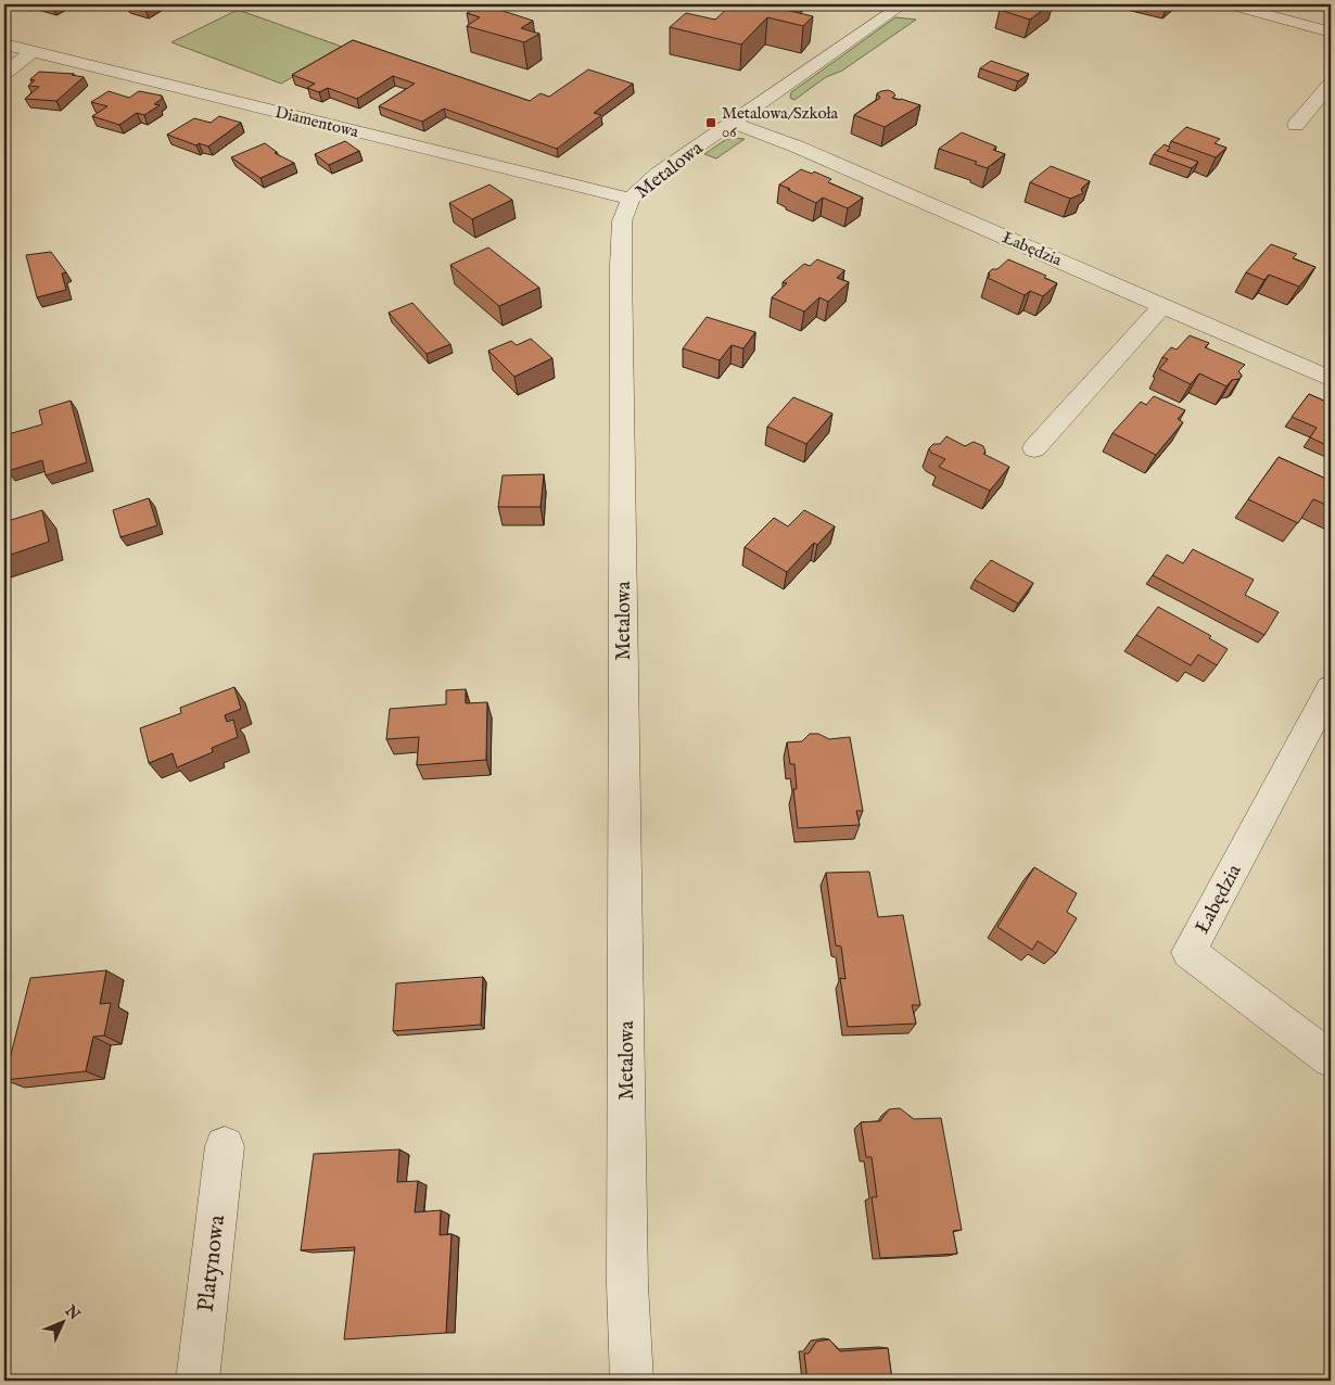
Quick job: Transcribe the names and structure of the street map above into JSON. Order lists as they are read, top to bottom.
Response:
{
  "streets": {
    "street": [
      "Diamentowa",
      "Metalowa",
      "Łabędzia",
      "Platynowa"
    ]
  },
  "crossings": [
    ["Diamentowa", "Metalowa"],
    ["Metalowa", "Łabędzia"]
  ],
  "places": {
    "transit": ["Metalowa/Szkoła 06"]
  },
  "north": "top right"
}
